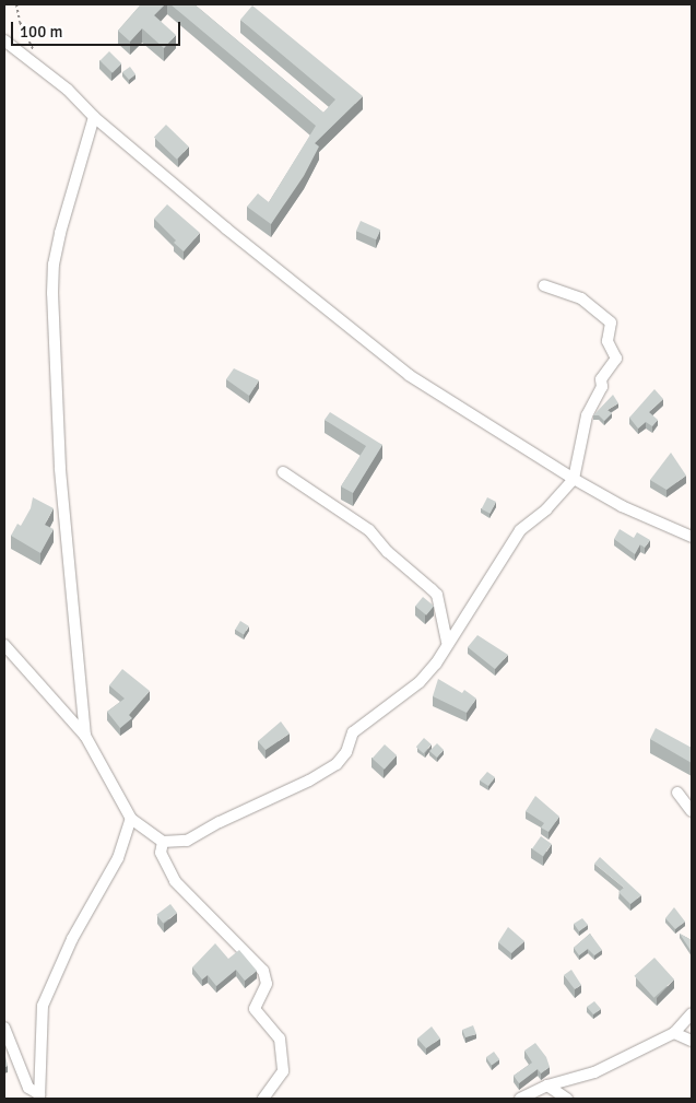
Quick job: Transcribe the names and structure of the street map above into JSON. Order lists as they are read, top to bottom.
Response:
{
  "scale_bar": "100 m"
}
